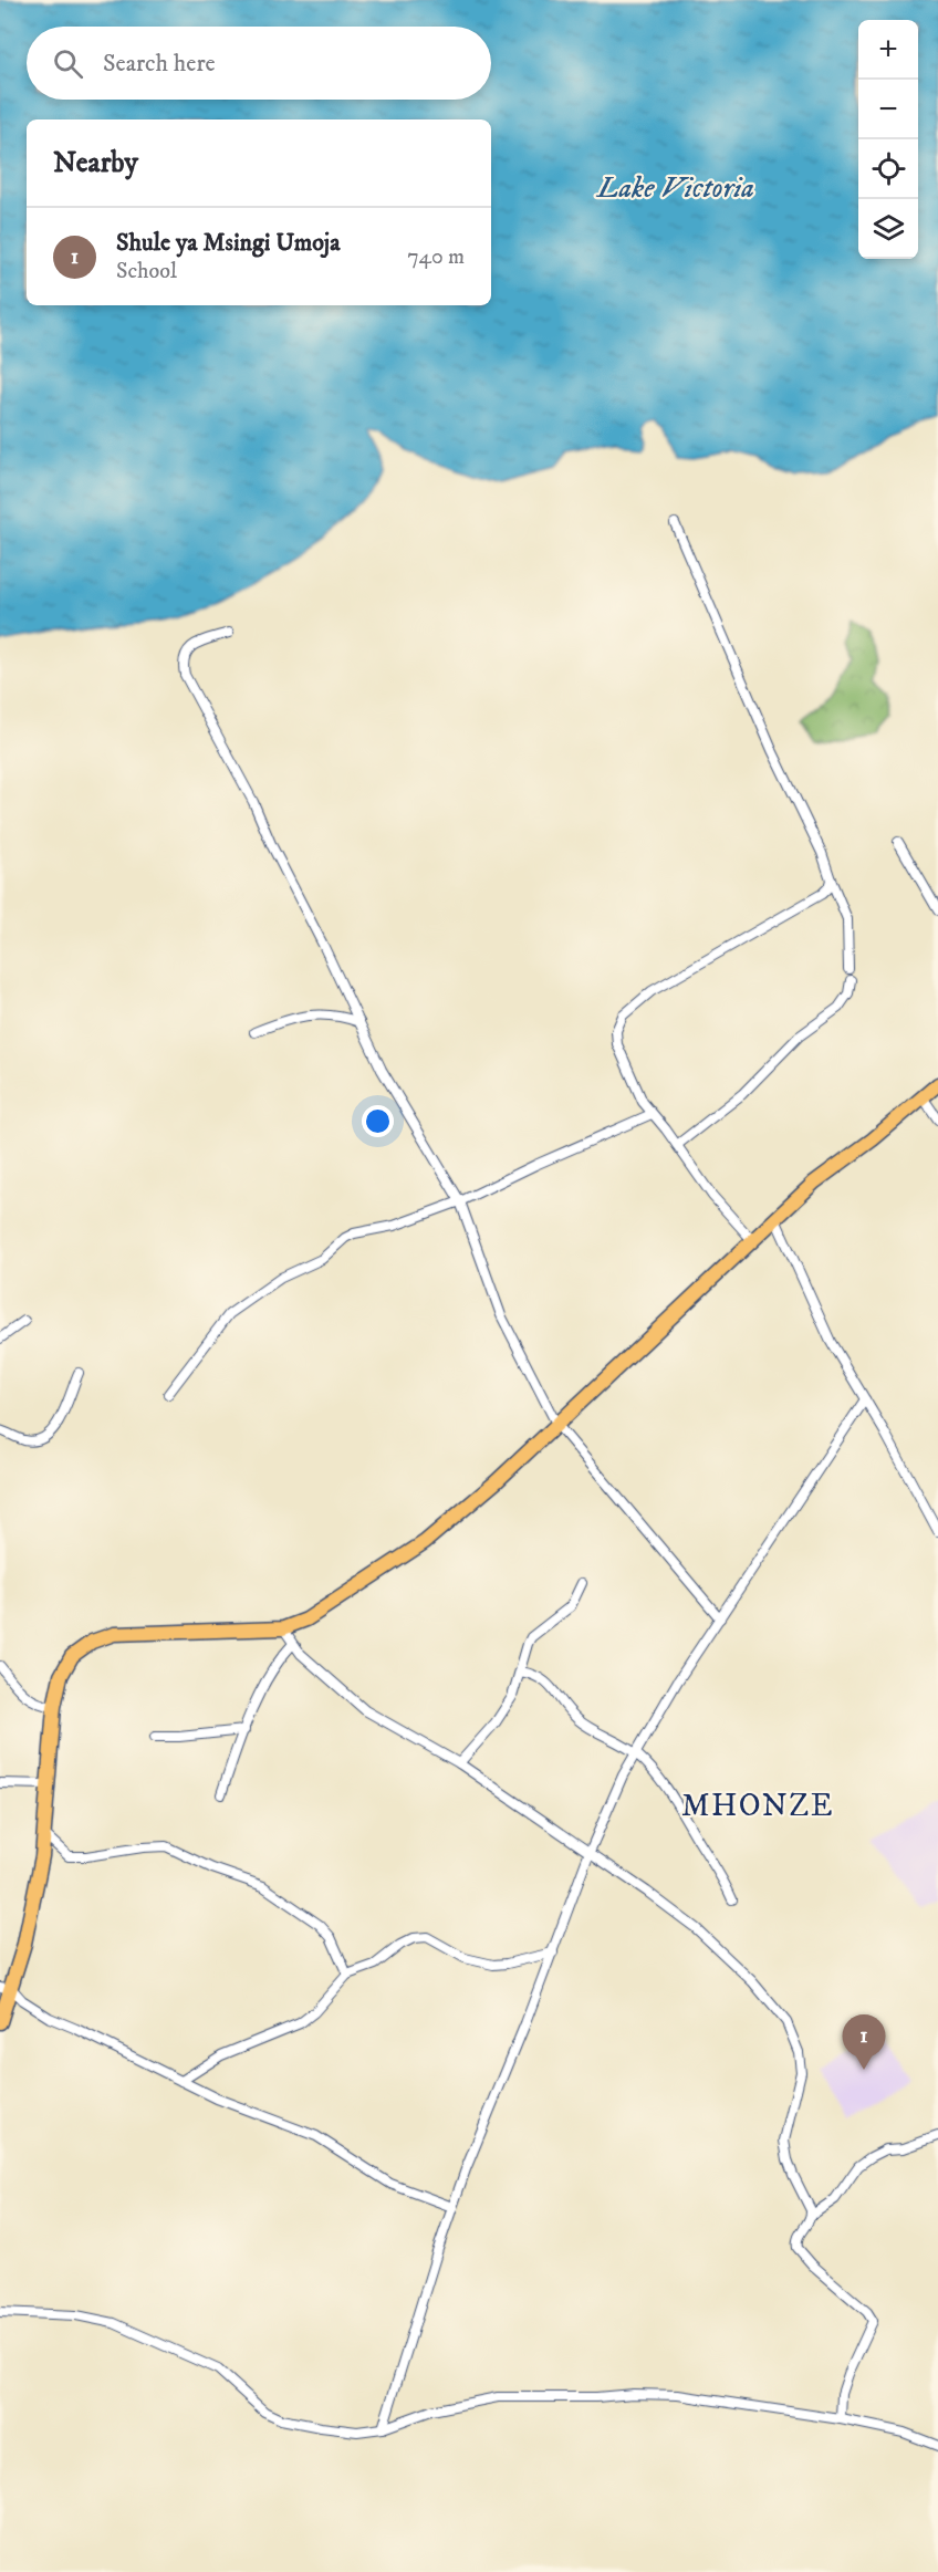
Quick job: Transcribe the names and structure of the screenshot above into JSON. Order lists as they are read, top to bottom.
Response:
{
  "districts": ["MHONZE"],
  "water": ["Lake Victoria"],
  "page": {
    "map_buttons": ["+", "−"],
    "search": "Search here",
    "heading": "Nearby",
    "list": [
      {
        "mark": "1",
        "name": "Shule ya Msingi Umoja",
        "note": "School",
        "value": "740 m"
      }
    ],
    "pins": "1"
  }
}
